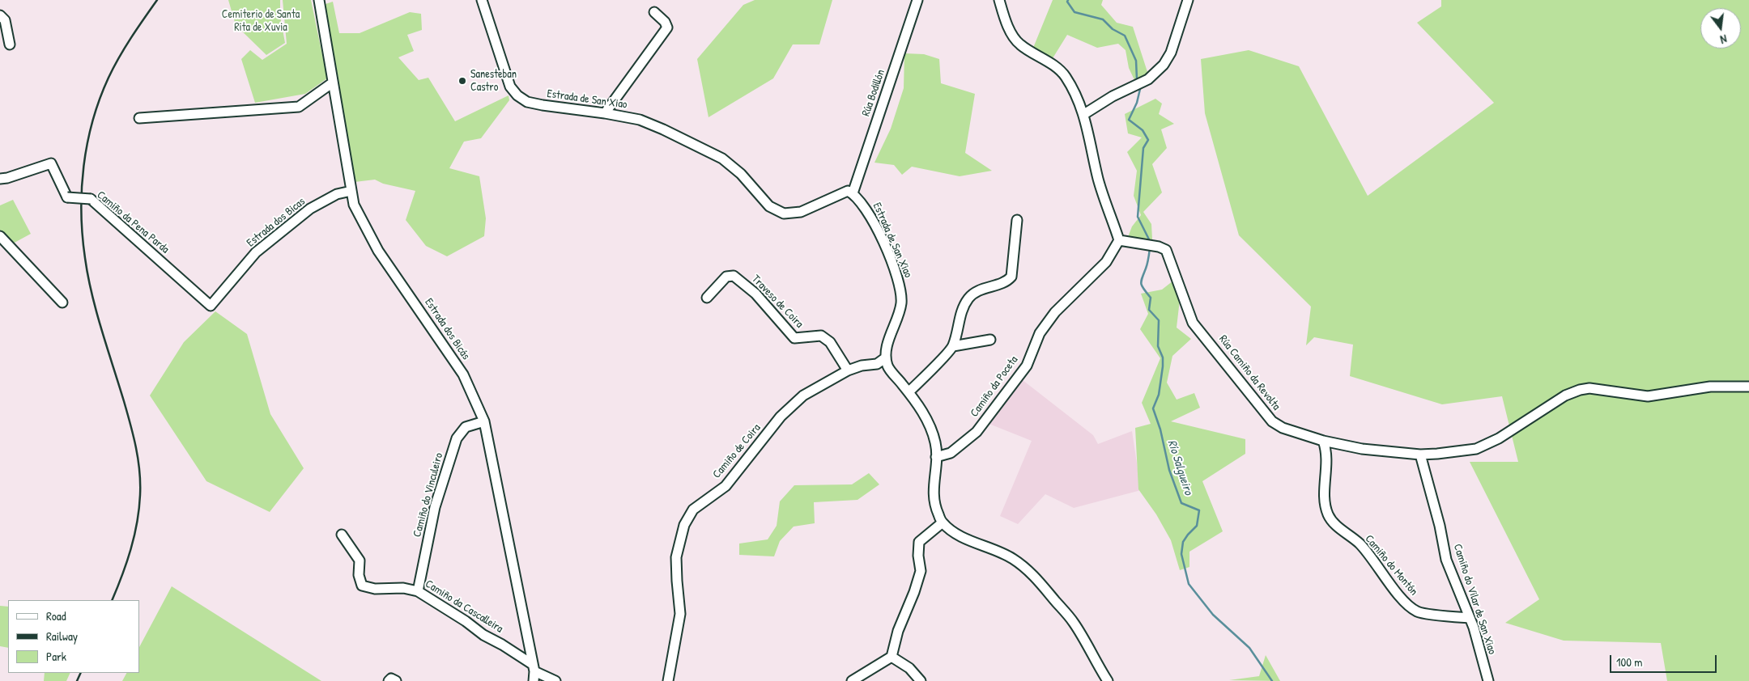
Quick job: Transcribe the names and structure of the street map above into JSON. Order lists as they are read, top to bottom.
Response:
{
  "streets": {
    "street": [
      "Rúa Bodillón",
      "Estrada de San Xiao",
      "Camiño da Pena Parda",
      "Estrada dos Bicas",
      "Traveso de Coira",
      "Estrada dos Bicás",
      "Rúa Camiño da Revolta",
      "Camiño da Poceta",
      "Camiño de Coira",
      "Camiño do Vinculeiro",
      "Camiño do Montón",
      "Camiño do Vilar de San Xiao",
      "Camiño da Cascalleira"
    ]
  },
  "crossings": [
    ["Rúa Bodillón", "Estrada de San Xiao"],
    ["Estrada de San Xiao", "Camiño de Coira"],
    ["Camiño da Pena Parda", "Estrada dos Bicas"],
    ["Estrada dos Bicas", "Estrada dos Bicás"],
    ["Traveso de Coira", "Camiño de Coira"],
    ["Estrada dos Bicás", "Camiño do Vinculeiro"],
    ["Estrada dos Bicás", "Camiño da Cascalleira"],
    ["Rúa Camiño da Revolta", "Camiño da Poceta"],
    ["Rúa Camiño da Revolta", "Camiño do Montón"],
    ["Rúa Camiño da Revolta", "Camiño do Vilar de San Xiao"],
    ["Camiño do Vinculeiro", "Camiño da Cascalleira"],
    ["Camiño do Montón", "Camiño do Vilar de San Xiao"]
  ],
  "water": ["Río Salgueiro"],
  "parks": ["Cemiterio de Santa Rita de Xuvia"],
  "places": ["Sanesteban Castro"],
  "legend": ["Road", "Railway", "Park"],
  "scale_bar": "100 m",
  "north": "bottom"
}
